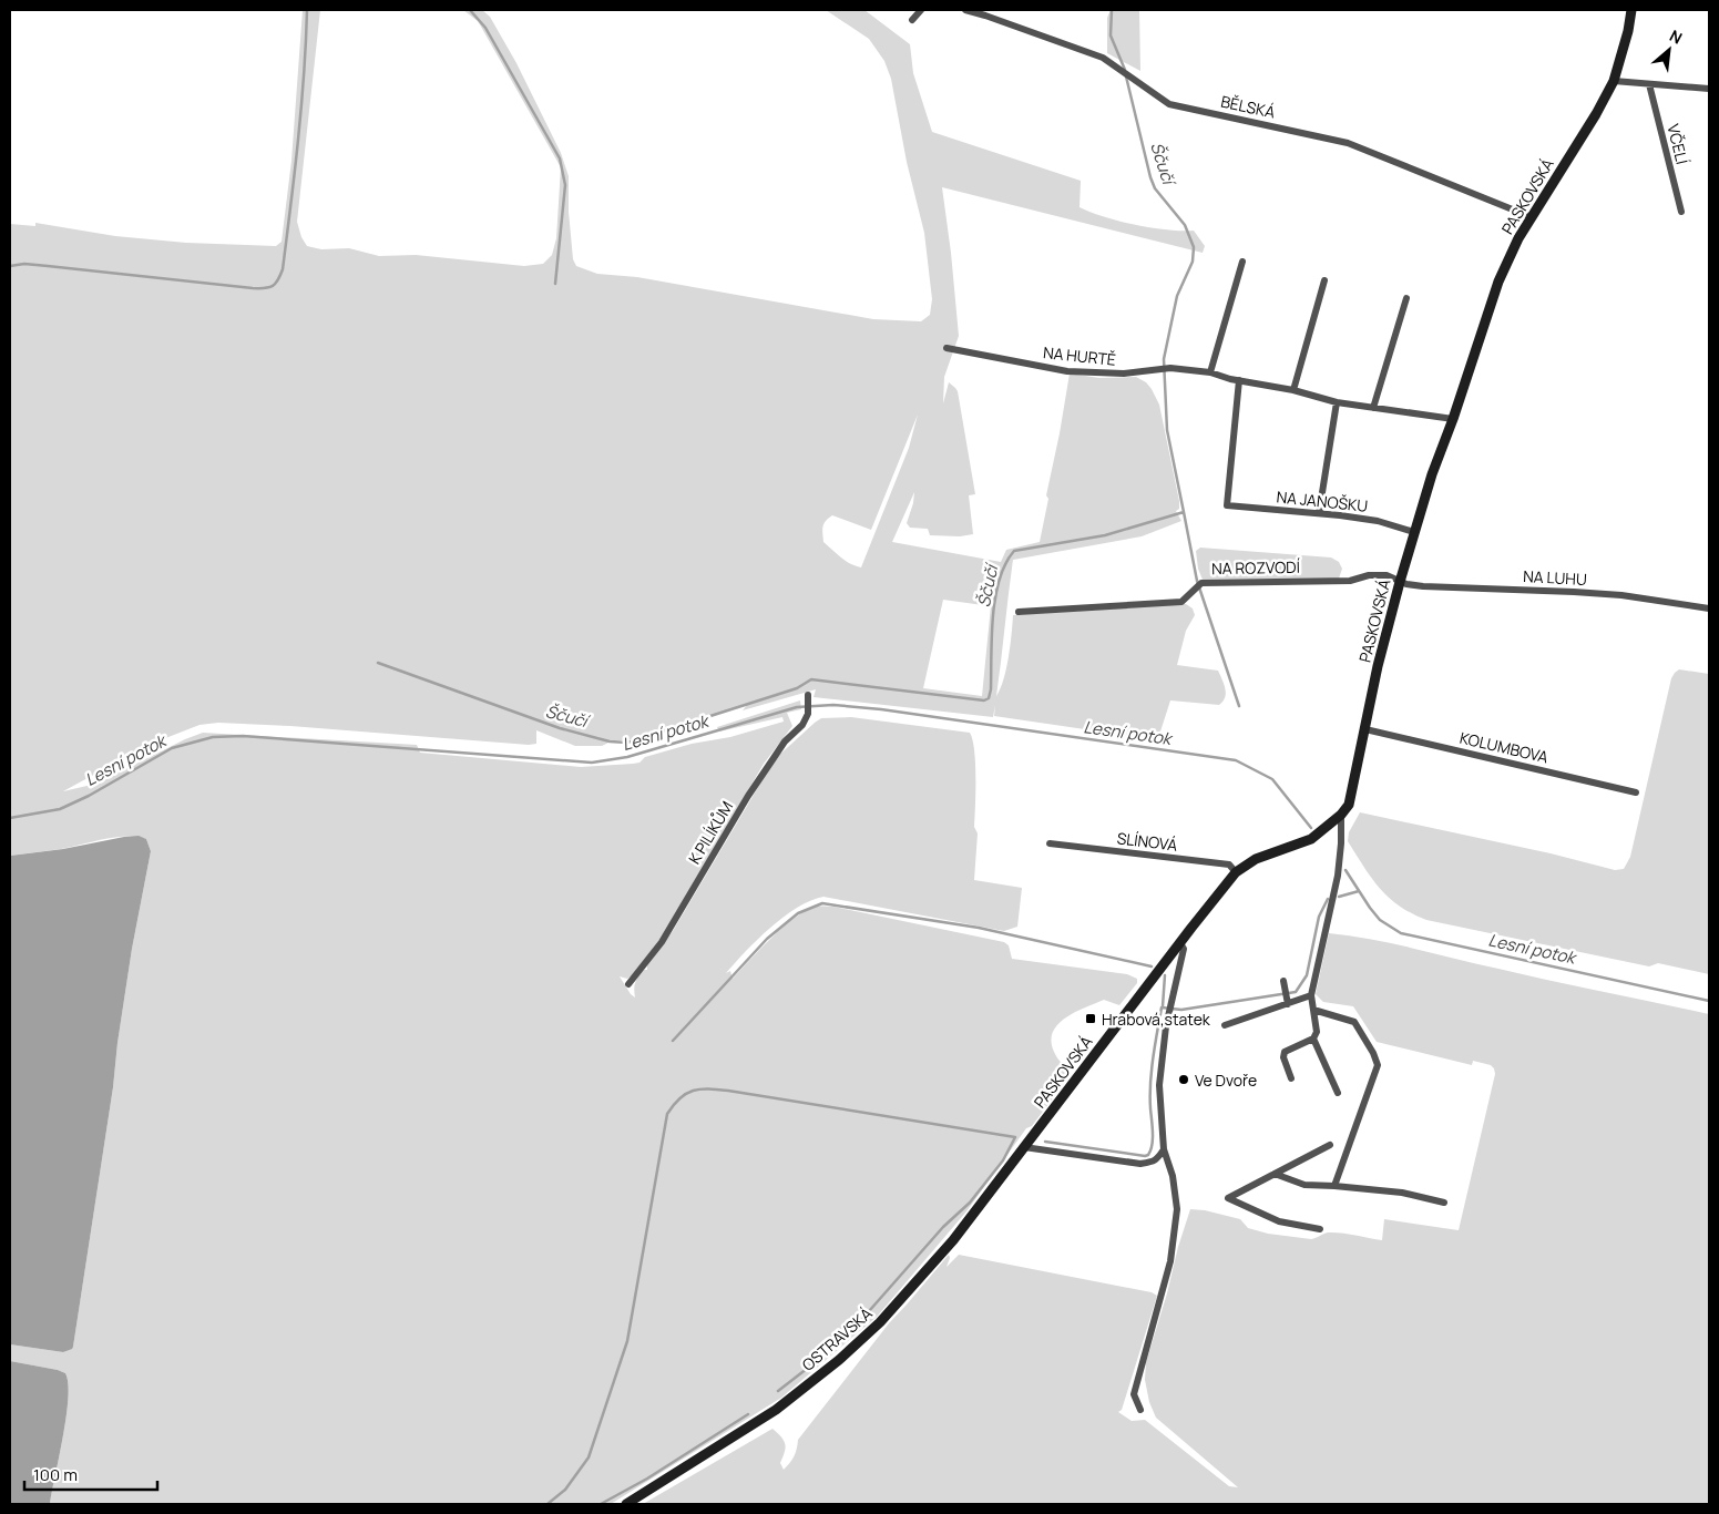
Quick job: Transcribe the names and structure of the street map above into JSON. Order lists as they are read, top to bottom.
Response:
{
  "streets": {
    "street": [
      "BĚLSKÁ",
      "VČELÍ",
      "PASKOVSKÁ",
      "NA HURTĚ",
      "NA JANOŠKU",
      "NA ROZVODÍ",
      "NA LUHU",
      "KOLUMBOVA",
      "K PILÍKŮM",
      "SLÍNOVÁ",
      "OSTRAVSKÁ"
    ]
  },
  "crossings": [
    ["BĚLSKÁ", "PASKOVSKÁ"],
    ["PASKOVSKÁ", "NA HURTĚ"],
    ["PASKOVSKÁ", "NA JANOŠKU"],
    ["PASKOVSKÁ", "NA ROZVODÍ"],
    ["PASKOVSKÁ", "NA LUHU"],
    ["PASKOVSKÁ", "KOLUMBOVA"],
    ["PASKOVSKÁ", "SLÍNOVÁ"],
    ["PASKOVSKÁ", "OSTRAVSKÁ"],
    ["NA HURTĚ", "NA JANOŠKU"],
    ["NA ROZVODÍ", "NA LUHU"]
  ],
  "water": ["Ščučí", "Lesní potok"],
  "places": {
    "transit": ["Hrabová,statek"],
    "other": ["Ve Dvoře"]
  },
  "scale_bar": "100 m",
  "north": "top right"
}
